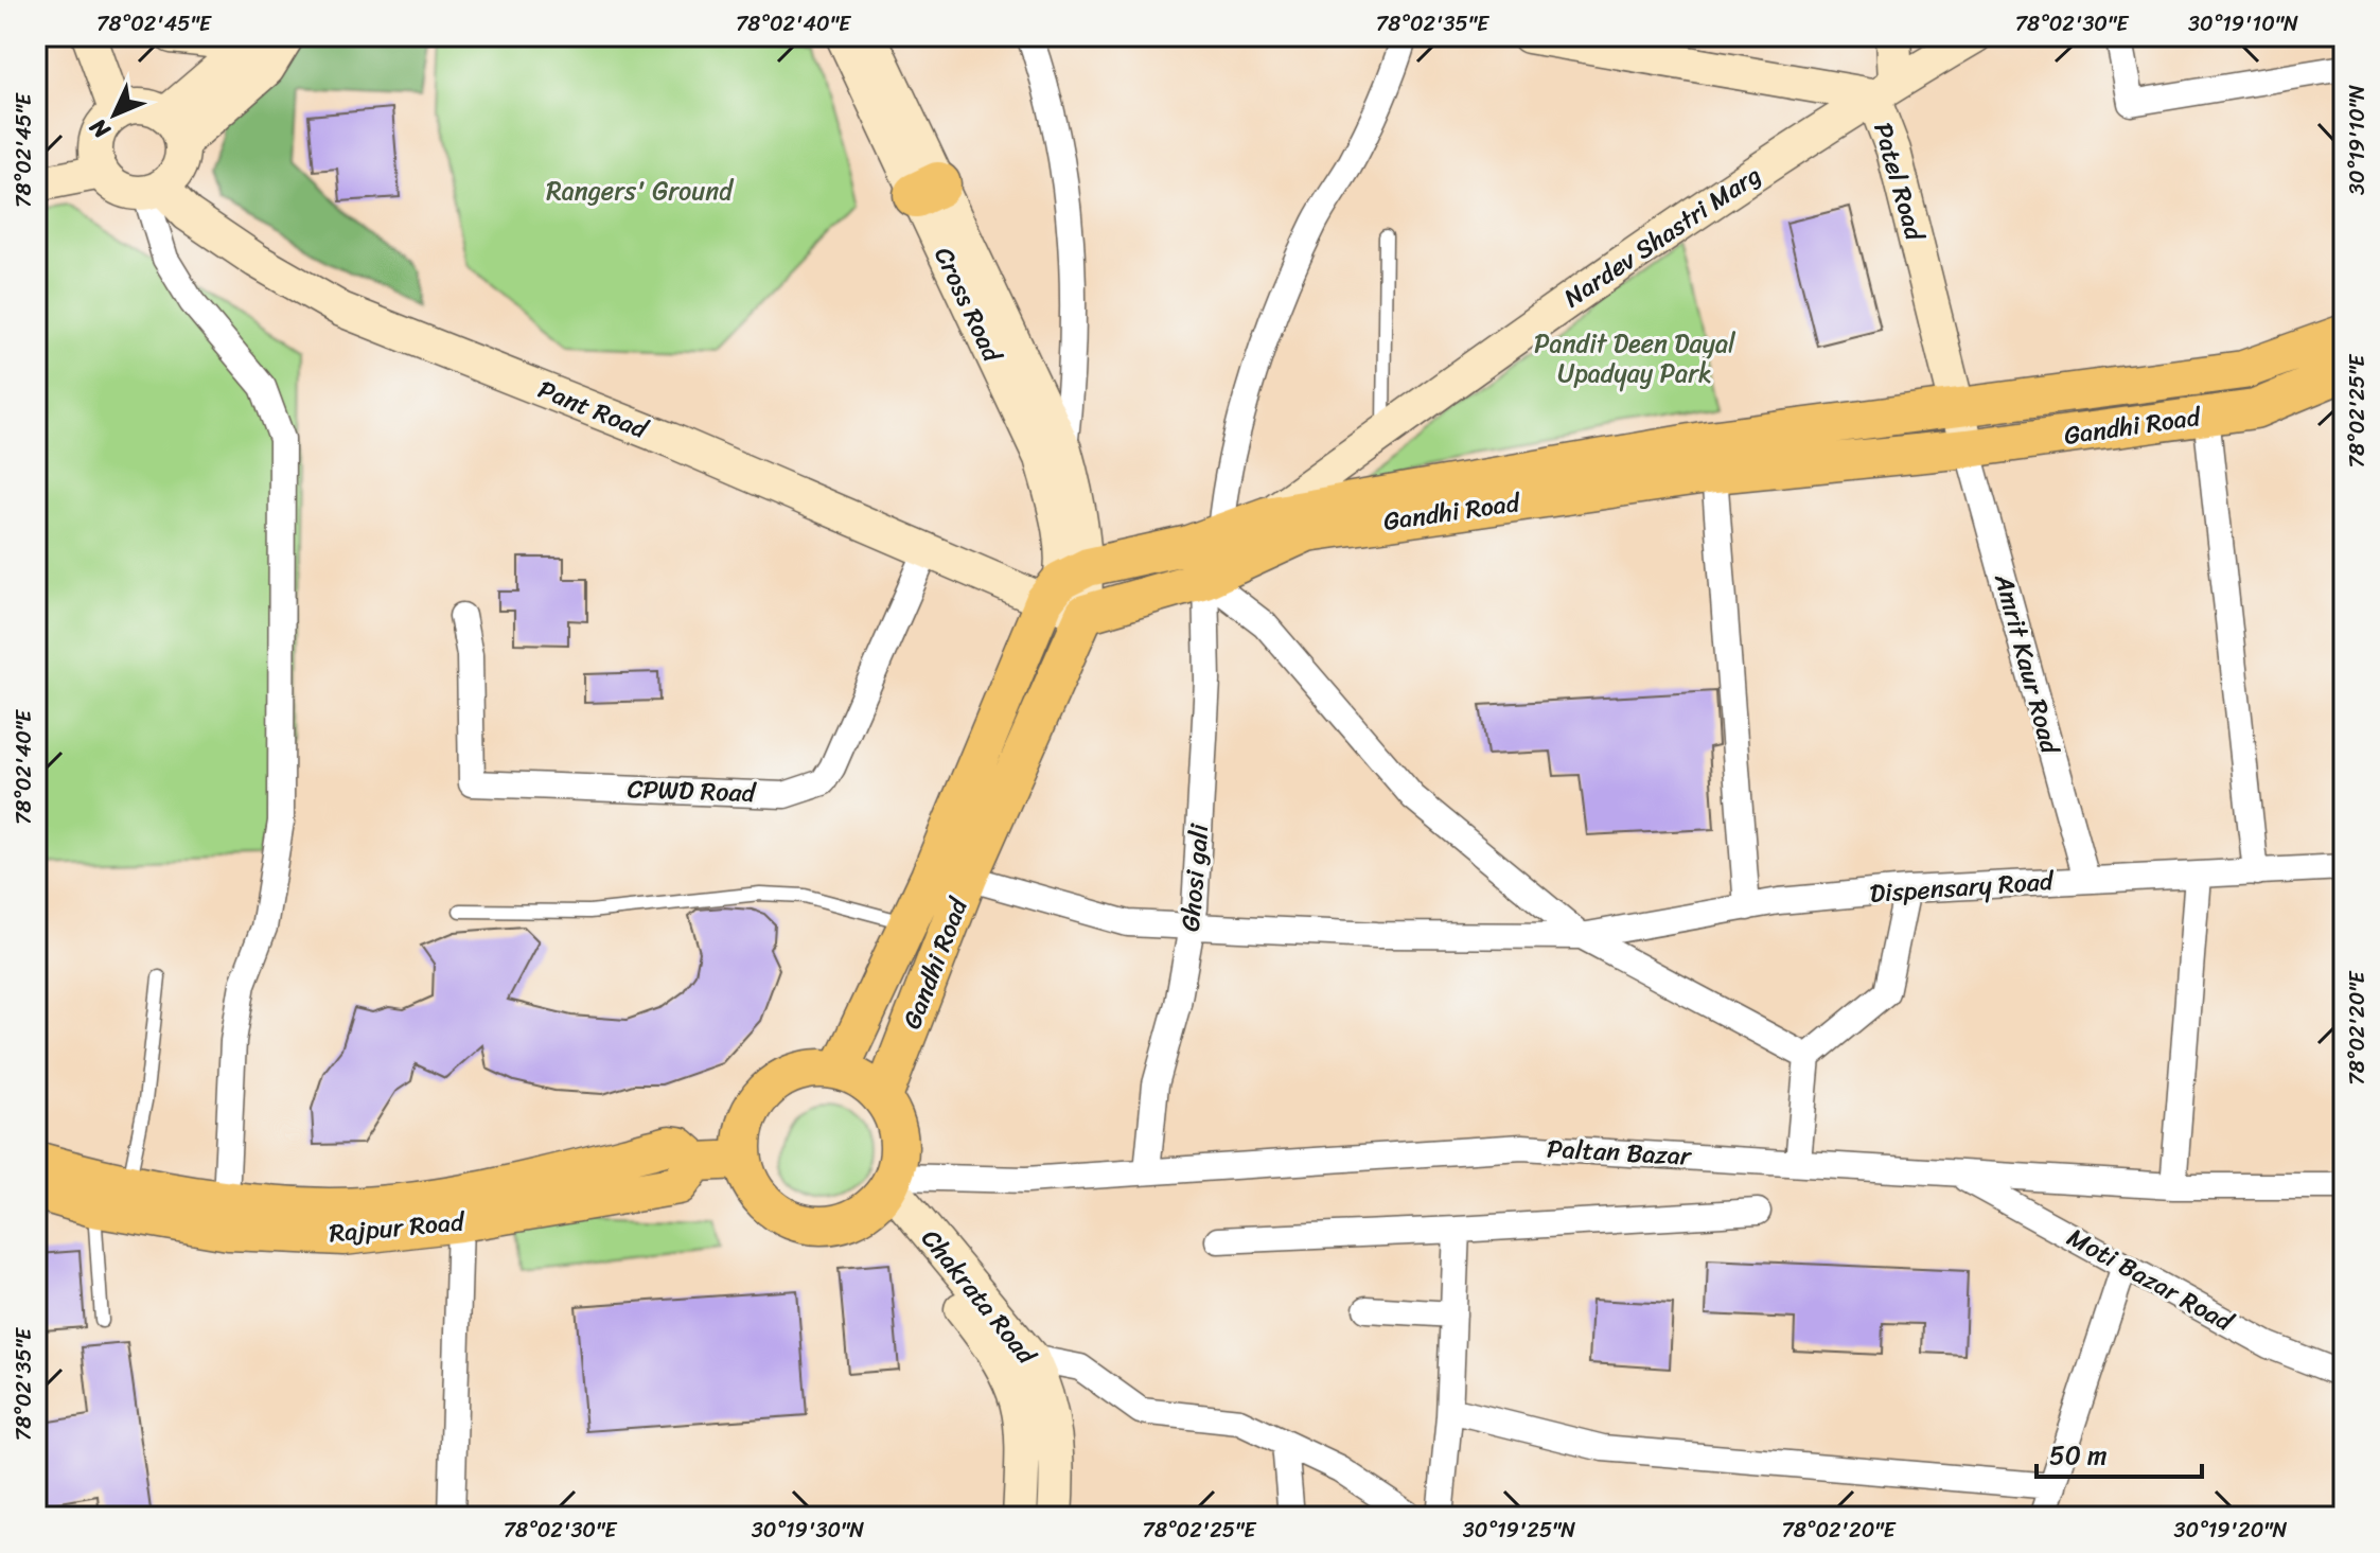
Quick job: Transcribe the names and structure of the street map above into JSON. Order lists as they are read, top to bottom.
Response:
{
  "streets": {
    "main road": ["Gandhi Road", "Rajpur Road"],
    "street": [
      "Patel Road",
      "Nardev Shastri Marg",
      "Cross Road",
      "Pant Road",
      "Amrit Kaur Road",
      "CPWD Road",
      "Ghosi gali",
      "Dispensary Road",
      "Paltan Bazar",
      "Moti Bazar Road",
      "Chakrata Road"
    ]
  },
  "crossings": [
    ["Patel Road", "Nardev Shastri Marg"],
    ["Patel Road", "Gandhi Road"],
    ["Patel Road", "Amrit Kaur Road"],
    ["Nardev Shastri Marg", "Gandhi Road"],
    ["Cross Road", "Pant Road"],
    ["Cross Road", "Gandhi Road"],
    ["Pant Road", "Gandhi Road"],
    ["Pant Road", "CPWD Road"],
    ["Gandhi Road", "Amrit Kaur Road"],
    ["Gandhi Road", "Ghosi gali"],
    ["Gandhi Road", "Dispensary Road"],
    ["Gandhi Road", "Paltan Bazar"],
    ["Gandhi Road", "Rajpur Road"],
    ["Gandhi Road", "Chakrata Road"],
    ["Amrit Kaur Road", "Dispensary Road"],
    ["Ghosi gali", "Dispensary Road"],
    ["Ghosi gali", "Paltan Bazar"],
    ["Paltan Bazar", "Rajpur Road"],
    ["Paltan Bazar", "Moti Bazar Road"],
    ["Paltan Bazar", "Chakrata Road"],
    ["Rajpur Road", "Chakrata Road"]
  ],
  "parks": ["Rangers' Ground", "Pandit Deen Dayal Upadyay Park"],
  "scale_bar": "50 m",
  "north": "bottom left",
  "coordinates": [
    "78°02'45\"E",
    "78°02'40\"E",
    "78°02'35\"E",
    "78°02'30\"E",
    "30°19'10\"N",
    "78°02'25\"E",
    "78°02'20\"E",
    "30°19'30\"N",
    "30°19'25\"N",
    "30°19'20\"N"
  ]
}
